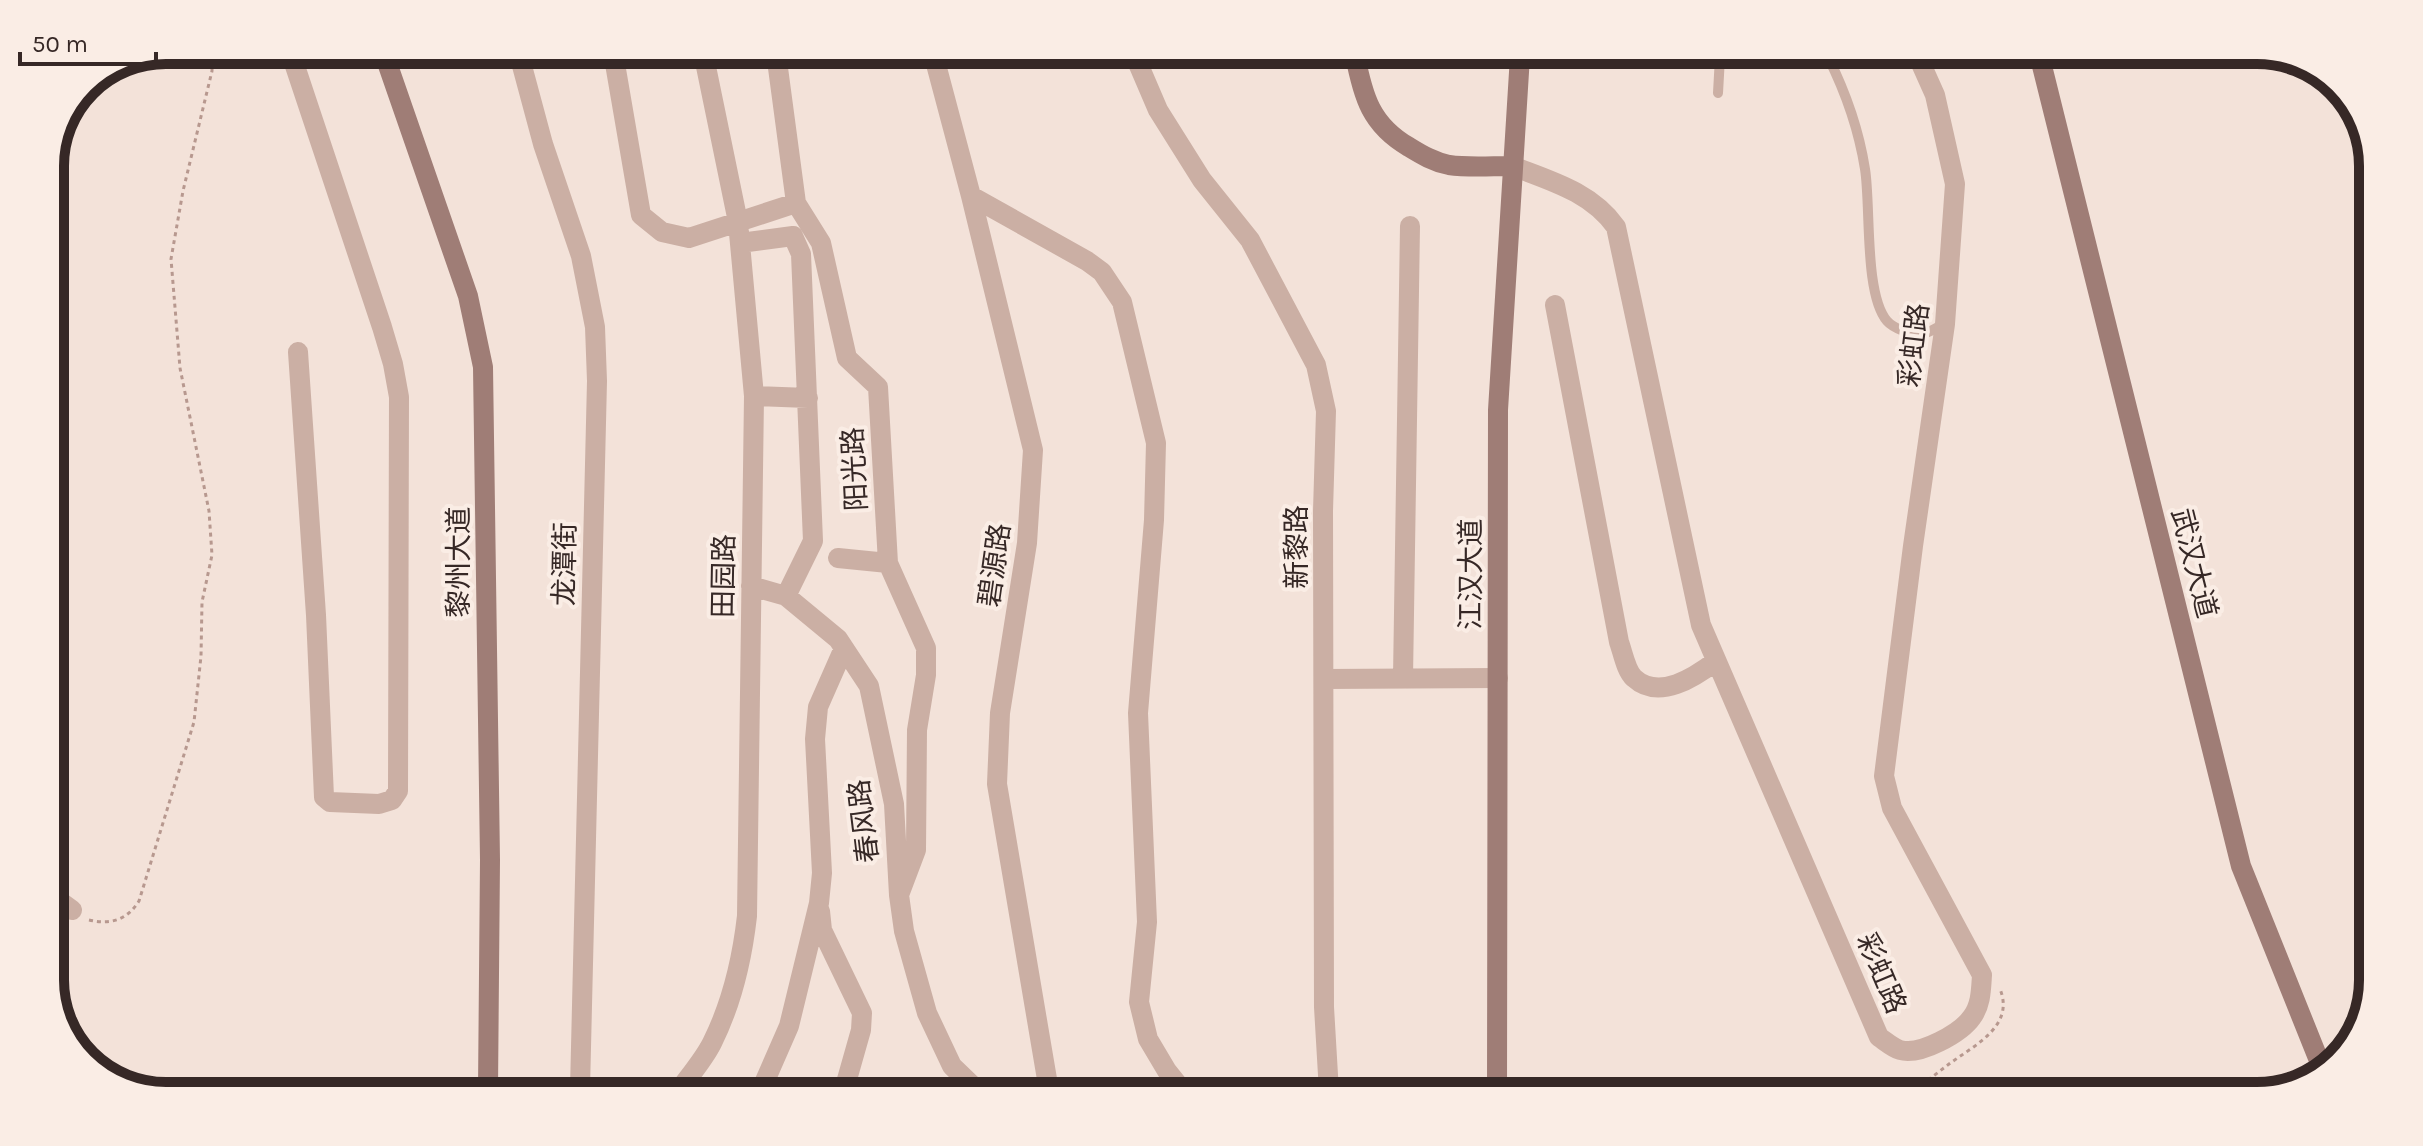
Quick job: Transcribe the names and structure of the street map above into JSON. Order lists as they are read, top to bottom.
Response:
{
  "streets": {
    "main road": ["黎州大道", "武汉大道", "江汉大道"],
    "street": [
      "彩虹路",
      "阳光路",
      "新黎路",
      "龙潭街",
      "碧源路",
      "田园路",
      "春风路"
    ]
  },
  "crossings": [
    ["彩虹路", "江汉大道"],
    ["阳光路", "春风路"],
    ["田园路", "春风路"]
  ],
  "scale_bar": "50 m"
}
